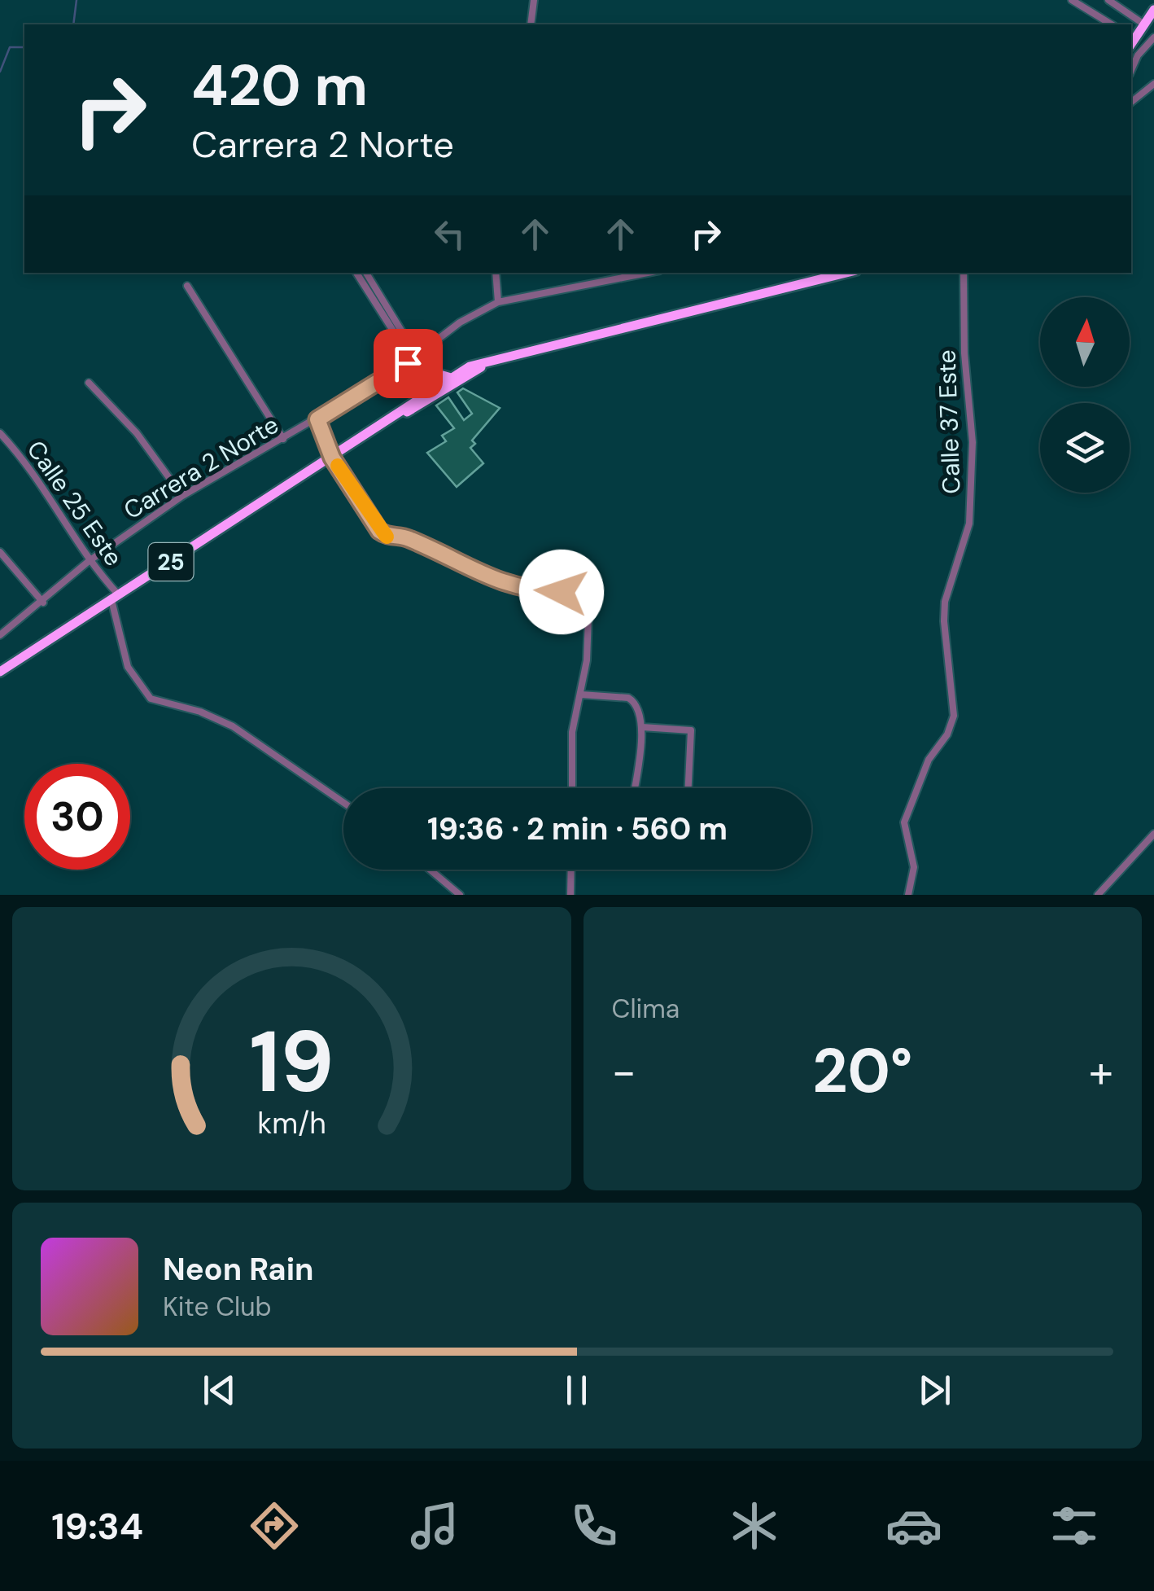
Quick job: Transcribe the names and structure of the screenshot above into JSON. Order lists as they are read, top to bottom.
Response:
{
  "streets": {
    "highway": ["25"],
    "street": ["Calle 37 Este", "Carrera 2 Norte", "Calle 25 Este"]
  },
  "crossings": [
    ["Carrera 2 Norte", "Calle 25 Este"],
    ["Calle 25 Este", "25"]
  ],
  "north": "top",
  "page": {
    "turn": ["420 m", "Carrera 2 Norte"],
    "limit": "30",
    "trip": "19:36 · 2 min · 560 m",
    "tile": "Clima",
    "heat": ["−", "20°", "+"],
    "song": ["Neon Rain", "Kite Club"],
    "tabs": "19:34",
    "gauge": ["19", "km/h"]
  }
}
